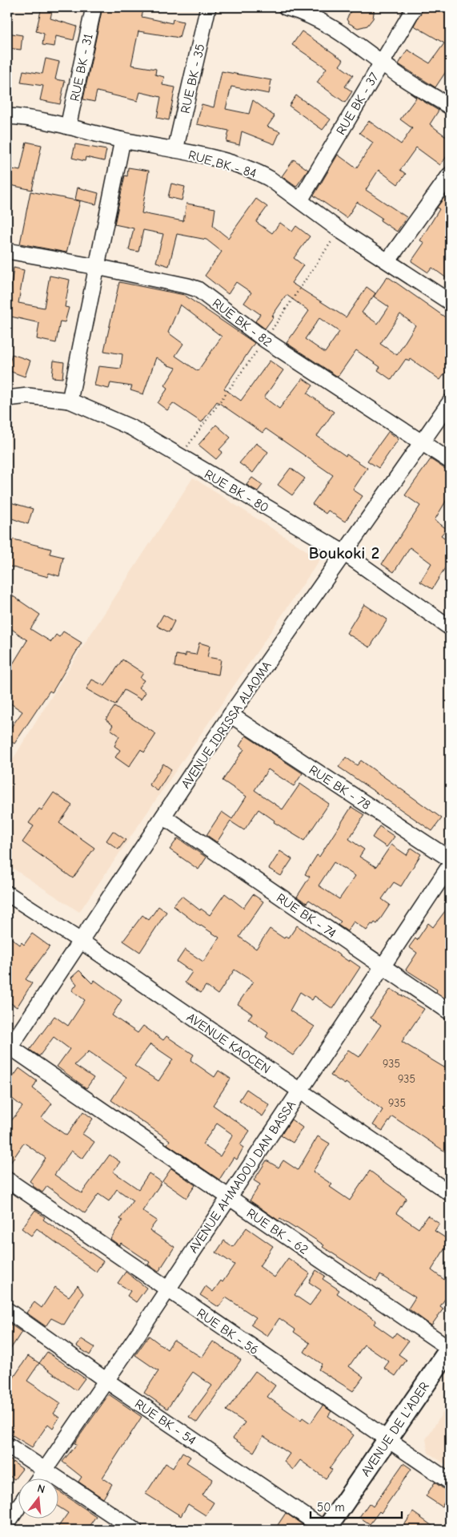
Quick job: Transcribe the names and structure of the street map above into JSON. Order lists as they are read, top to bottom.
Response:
{
  "streets": {
    "main road": ["AVENUE DE L'ADER"],
    "street": [
      "RUE BK - 31",
      "RUE BK - 35",
      "RUE BK - 37",
      "RUE BK - 84",
      "RUE BK - 82",
      "RUE BK - 80",
      "AVENUE IDRISSA ALAOMA",
      "RUE BK - 78",
      "RUE BK - 74",
      "AVENUE KAOCEN",
      "AVENUE AHMADOU DAN BASSA",
      "RUE BK - 62",
      "RUE BK - 56",
      "RUE BK - 54"
    ]
  },
  "crossings": [
    ["RUE BK - 31", "RUE BK - 84"],
    ["RUE BK - 35", "RUE BK - 84"],
    ["RUE BK - 37", "RUE BK - 84"],
    ["RUE BK - 82", "AVENUE IDRISSA ALAOMA"],
    ["RUE BK - 80", "AVENUE IDRISSA ALAOMA"],
    ["AVENUE IDRISSA ALAOMA", "RUE BK - 78"],
    ["AVENUE IDRISSA ALAOMA", "RUE BK - 74"],
    ["AVENUE IDRISSA ALAOMA", "AVENUE KAOCEN"],
    ["AVENUE IDRISSA ALAOMA", "RUE BK - 62"],
    ["RUE BK - 74", "AVENUE AHMADOU DAN BASSA"],
    ["AVENUE KAOCEN", "AVENUE AHMADOU DAN BASSA"],
    ["AVENUE AHMADOU DAN BASSA", "RUE BK - 62"],
    ["AVENUE AHMADOU DAN BASSA", "RUE BK - 56"],
    ["AVENUE AHMADOU DAN BASSA", "RUE BK - 54"],
    ["RUE BK - 62", "AVENUE DE L'ADER"],
    ["RUE BK - 56", "AVENUE DE L'ADER"],
    ["RUE BK - 54", "AVENUE DE L'ADER"]
  ],
  "districts": ["Boukoki 2"],
  "house_numbers": ["935", "935", "935"],
  "scale_bar": "50 m",
  "north": "top"
}
